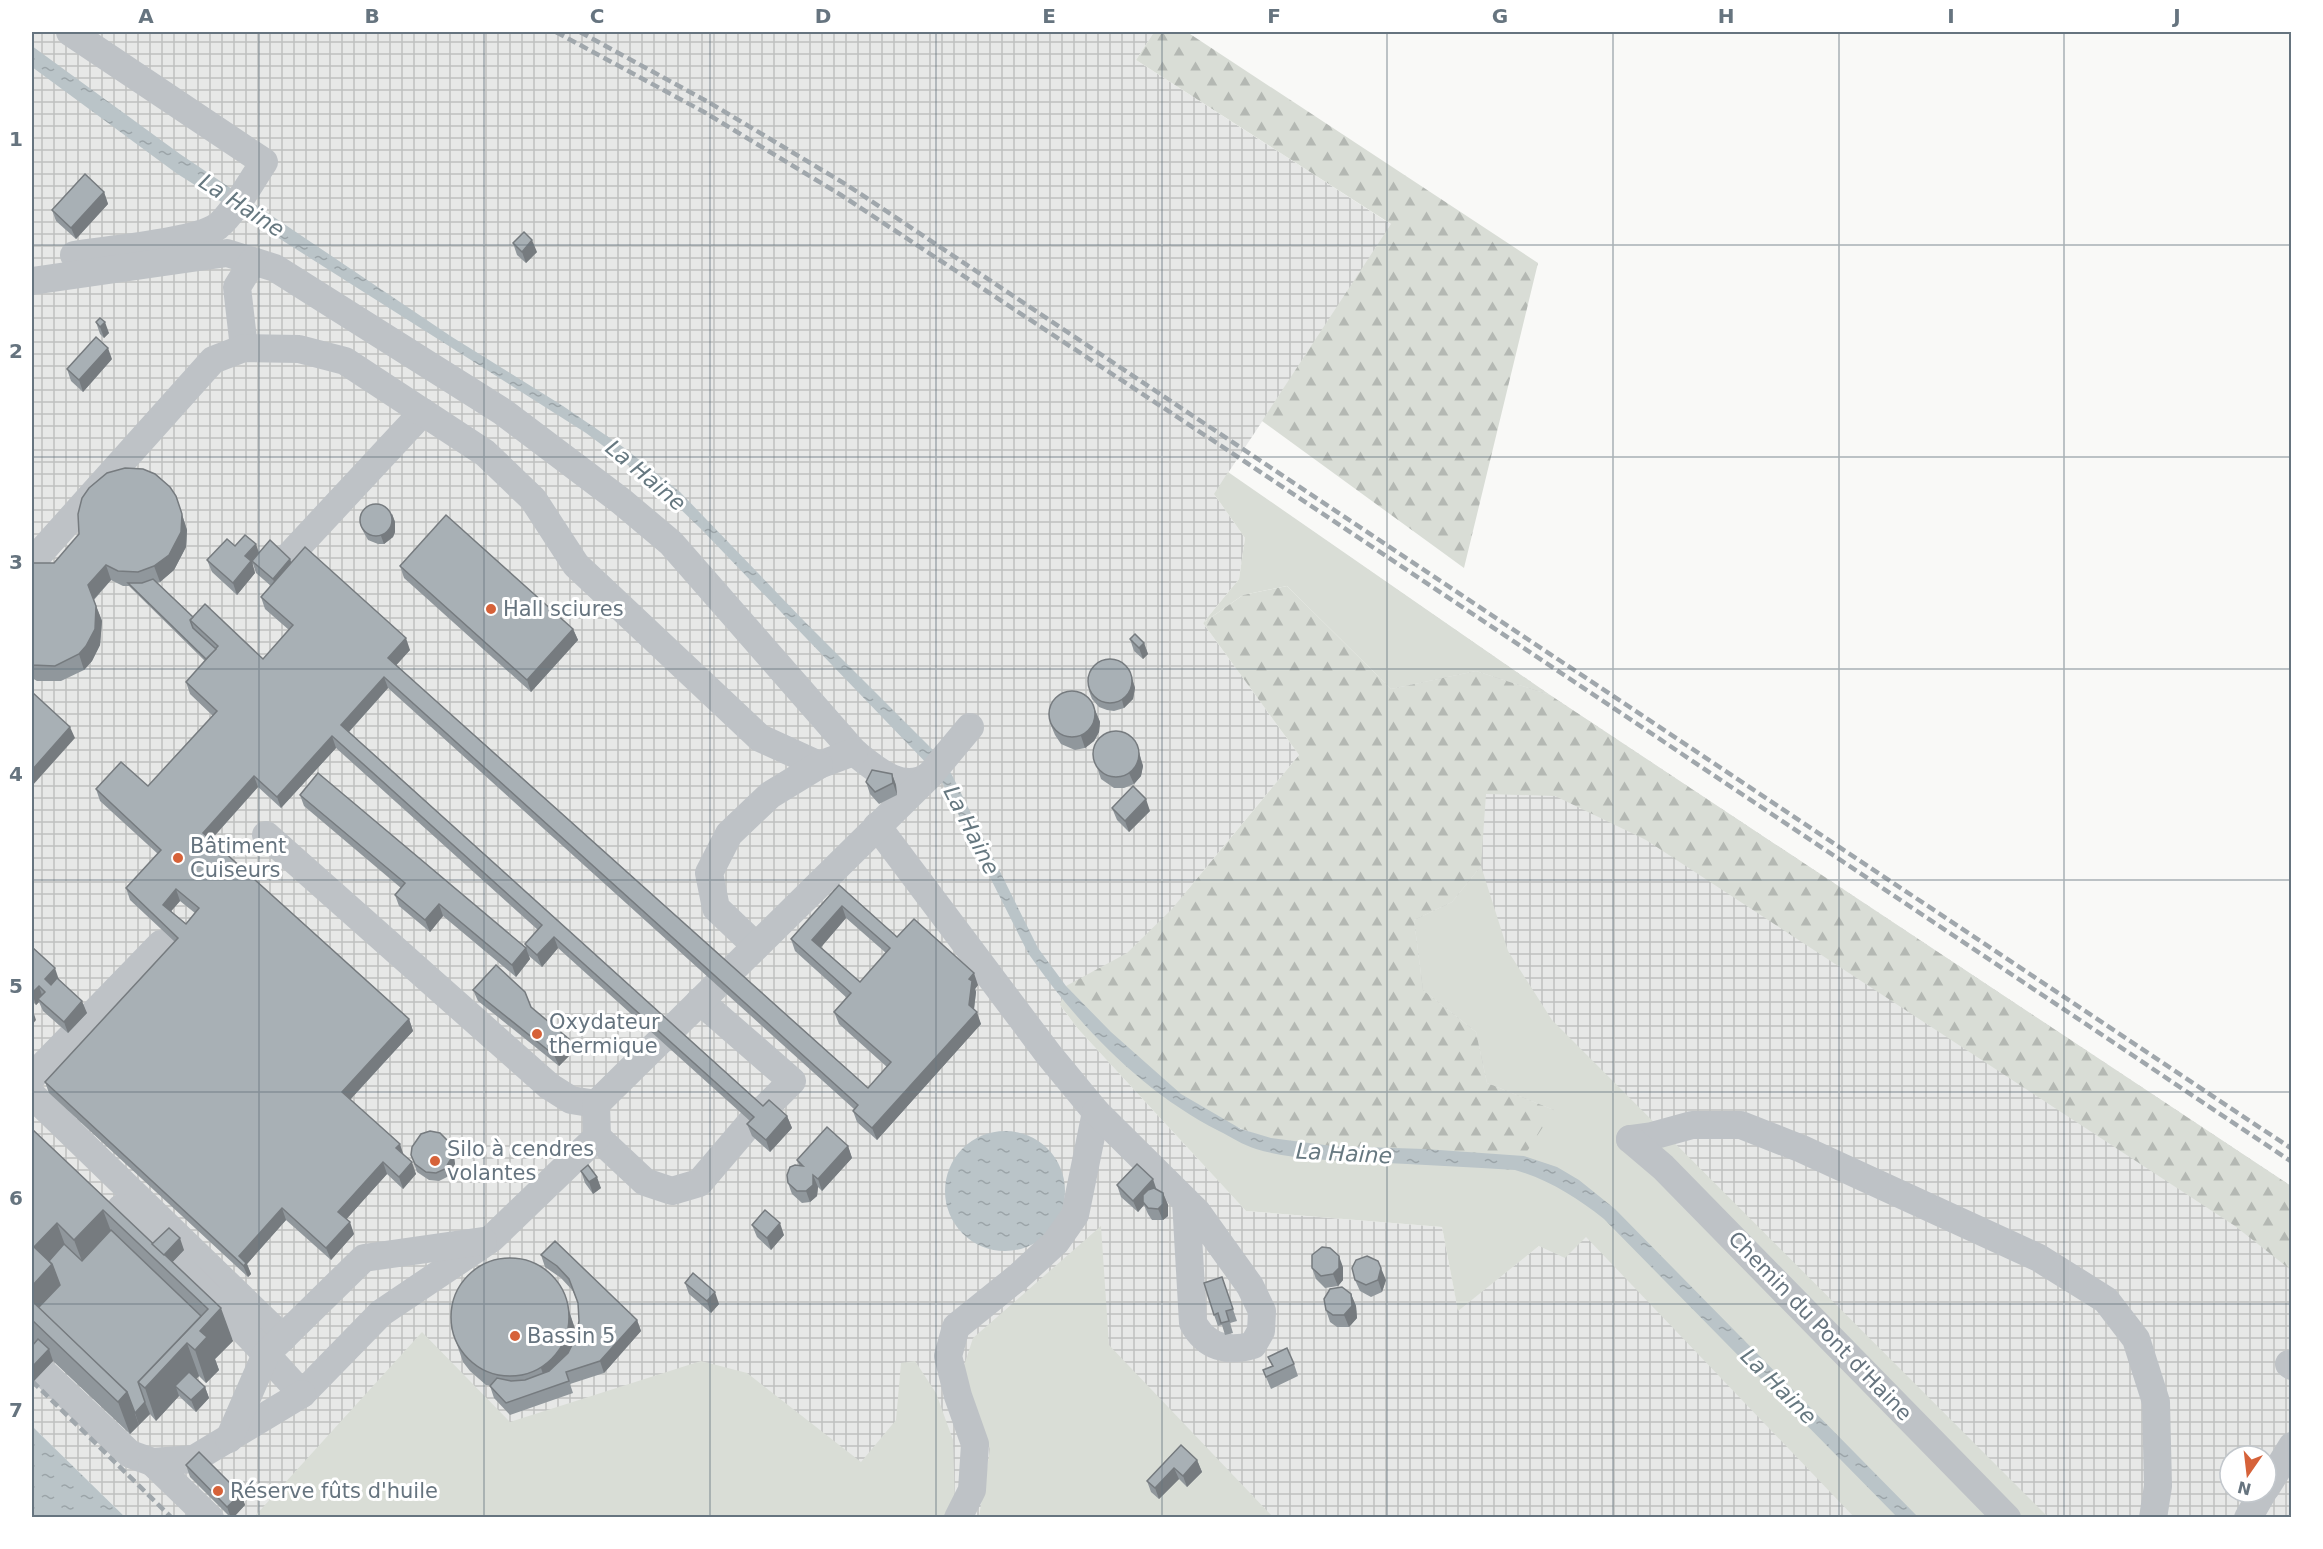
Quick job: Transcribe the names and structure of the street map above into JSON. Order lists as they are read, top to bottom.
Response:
{
  "streets": {
    "street": ["Chemin du Pont d'Haine"]
  },
  "water": ["La Haine"],
  "places": [
    "Hall sciures",
    "Bâtiment Cuiseurs",
    "Oxydateur thermique",
    "Silo à cendres volantes",
    "Bassin 5",
    "Réserve fûts d'huile"
  ],
  "north": "bottom",
  "grid": {
    "columns": [
      "A",
      "B",
      "C",
      "D",
      "E",
      "F",
      "G",
      "H",
      "I",
      "J"
    ],
    "rows": [
      "1",
      "2",
      "3",
      "4",
      "5",
      "6",
      "7"
    ]
  }
}
